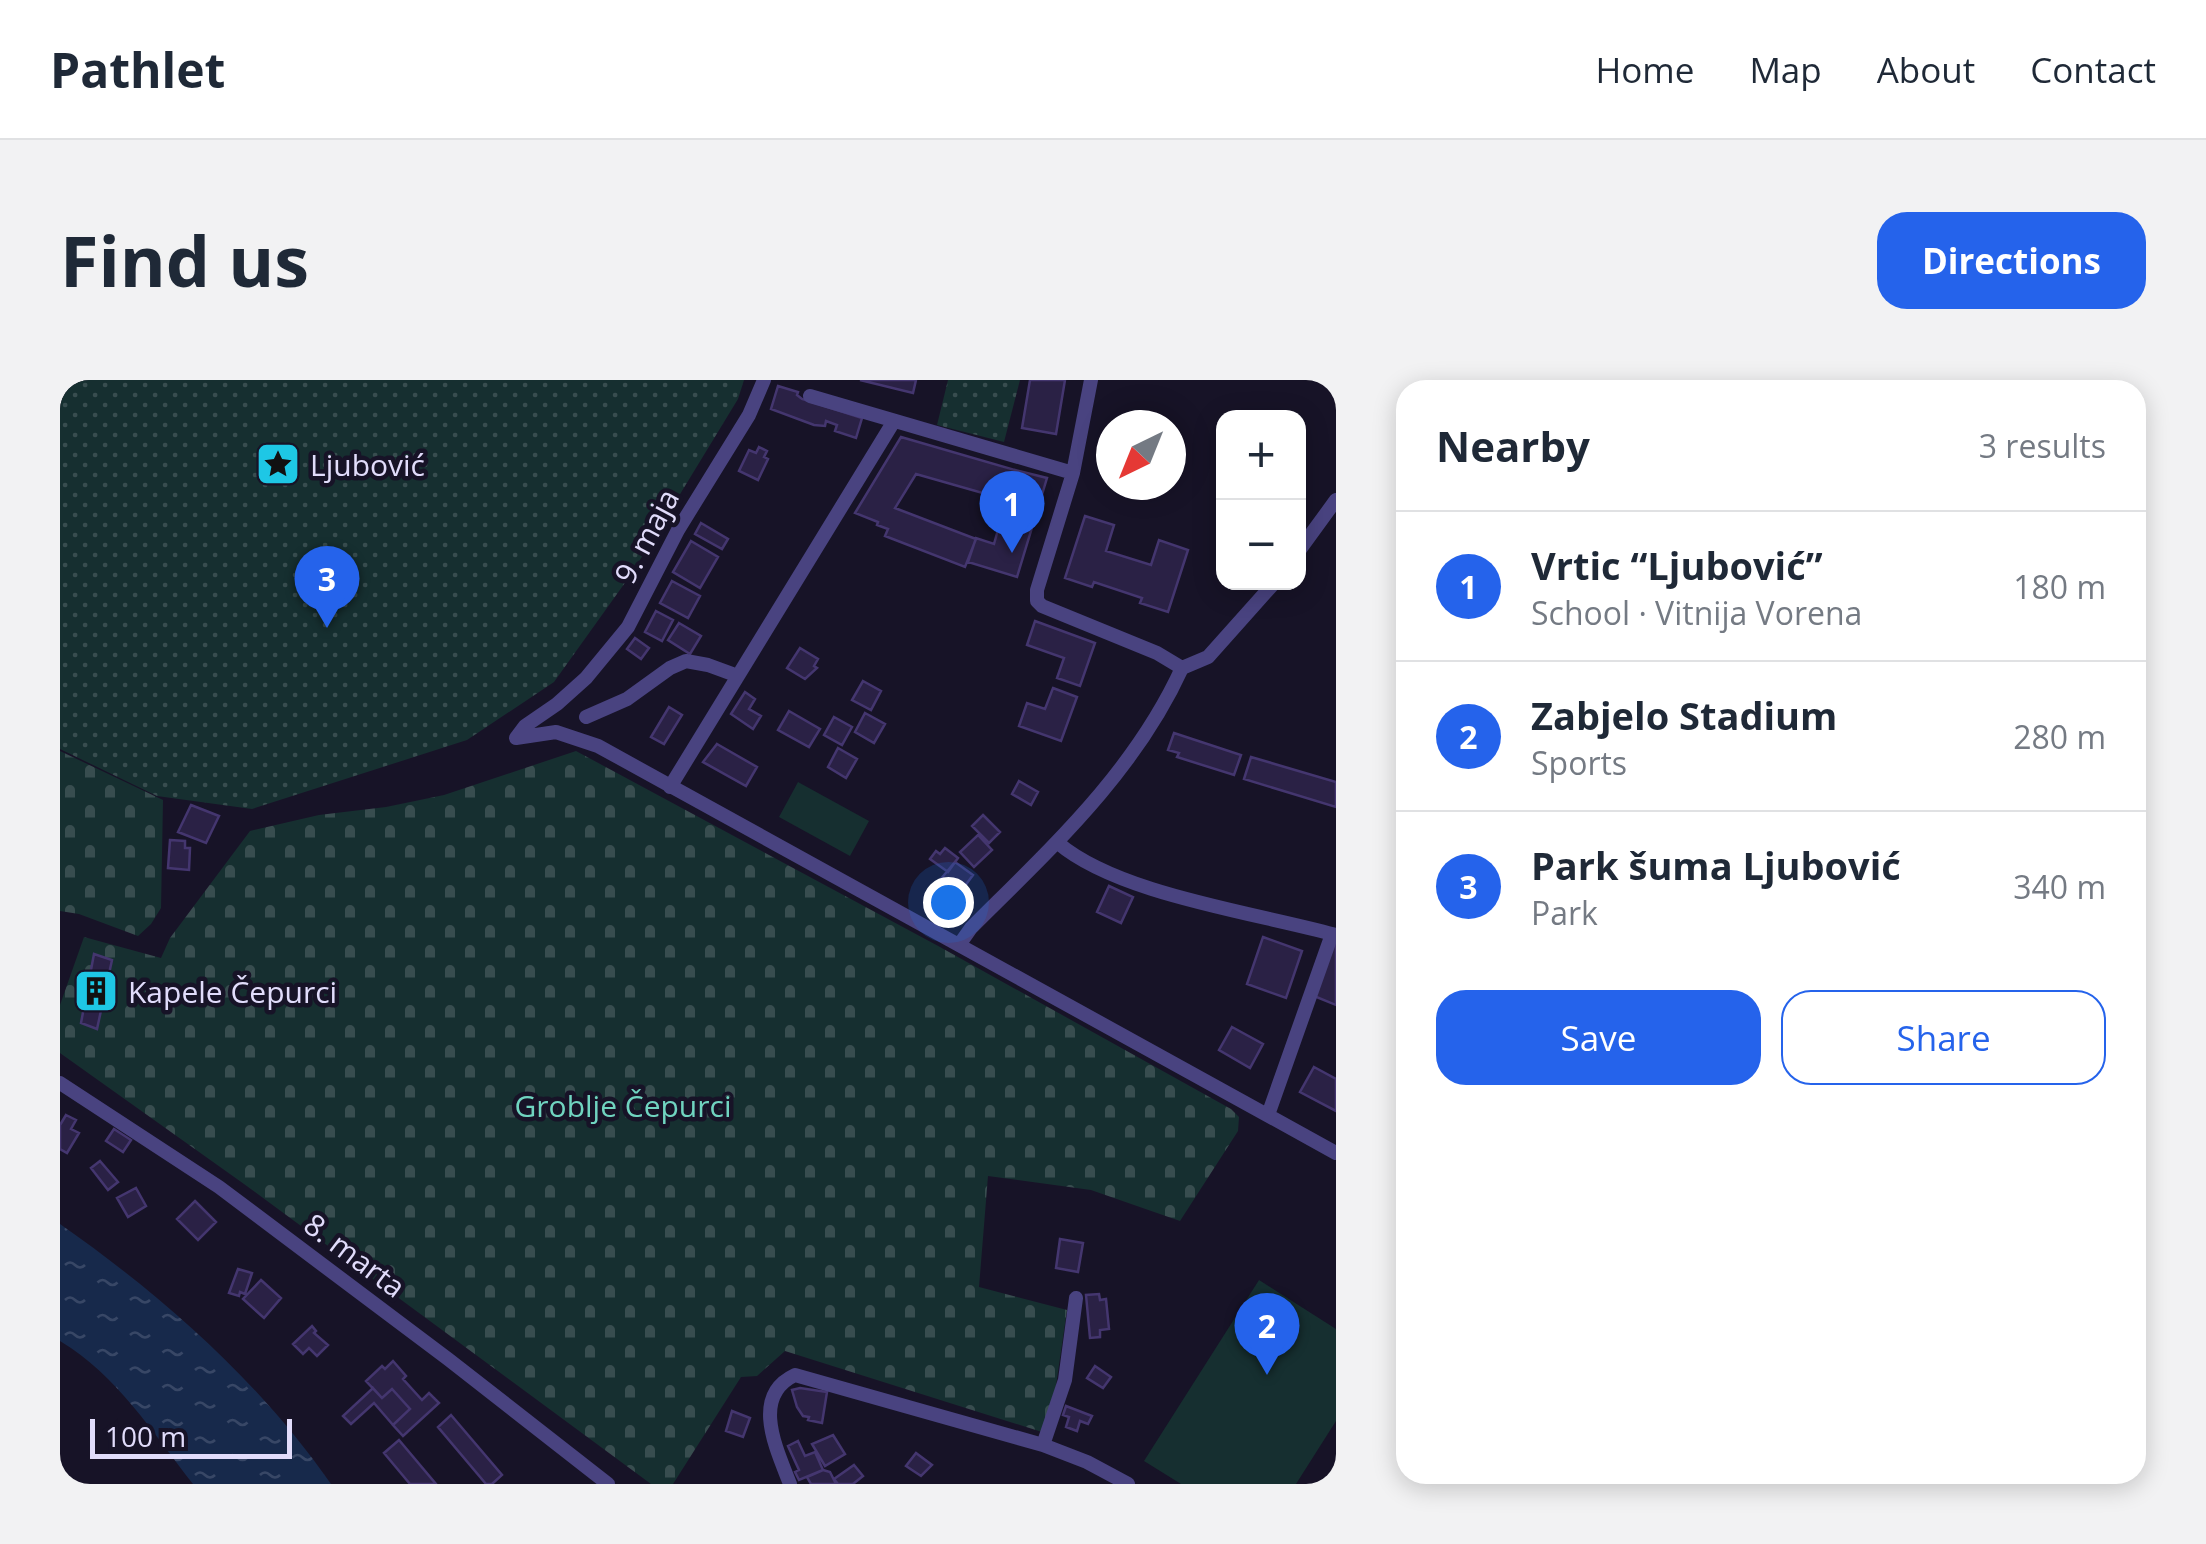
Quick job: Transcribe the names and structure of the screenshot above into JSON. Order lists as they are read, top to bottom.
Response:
{
  "streets": {
    "street": ["9. maja", "8. marta"]
  },
  "parks": ["Groblje Čepurci"],
  "places": {
    "place": ["Ljubović"],
    "building": ["Kapele Čepurci"]
  },
  "scale_bar": "100 m",
  "north": "bottom left",
  "page": {
    "header": "Pathlet",
    "nav": [
      "Home",
      "Map",
      "About",
      "Contact"
    ],
    "title": "Find us",
    "buttons": [
      "Directions",
      ["Save", "Share"]
    ],
    "heading": ["Nearby", "3 results"],
    "map_buttons": ["+", "−"],
    "pins": ["1", "3", "2"],
    "list": [
      {
        "mark": "1",
        "name": "Vrtic “Ljubović”",
        "note": "School · Vitnija Vorena",
        "value": "180 m"
      },
      {
        "mark": "2",
        "name": "Zabjelo Stadium",
        "note": "Sports",
        "value": "280 m"
      },
      {
        "mark": "3",
        "name": "Park šuma Ljubović",
        "note": "Park",
        "value": "340 m"
      }
    ],
    "scale": "100 m"
  }
}
